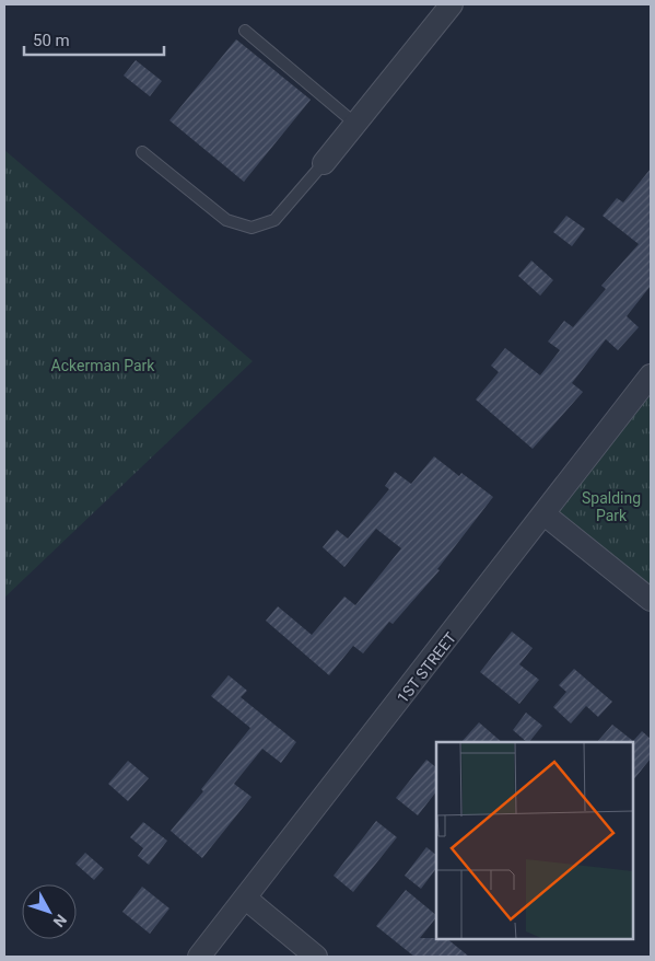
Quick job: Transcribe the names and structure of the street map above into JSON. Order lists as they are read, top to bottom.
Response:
{
  "streets": {
    "street": ["1ST STREET"]
  },
  "parks": ["Ackerman Park", "Spalding Park"],
  "scale_bar": "50 m",
  "north": "bottom right"
}
